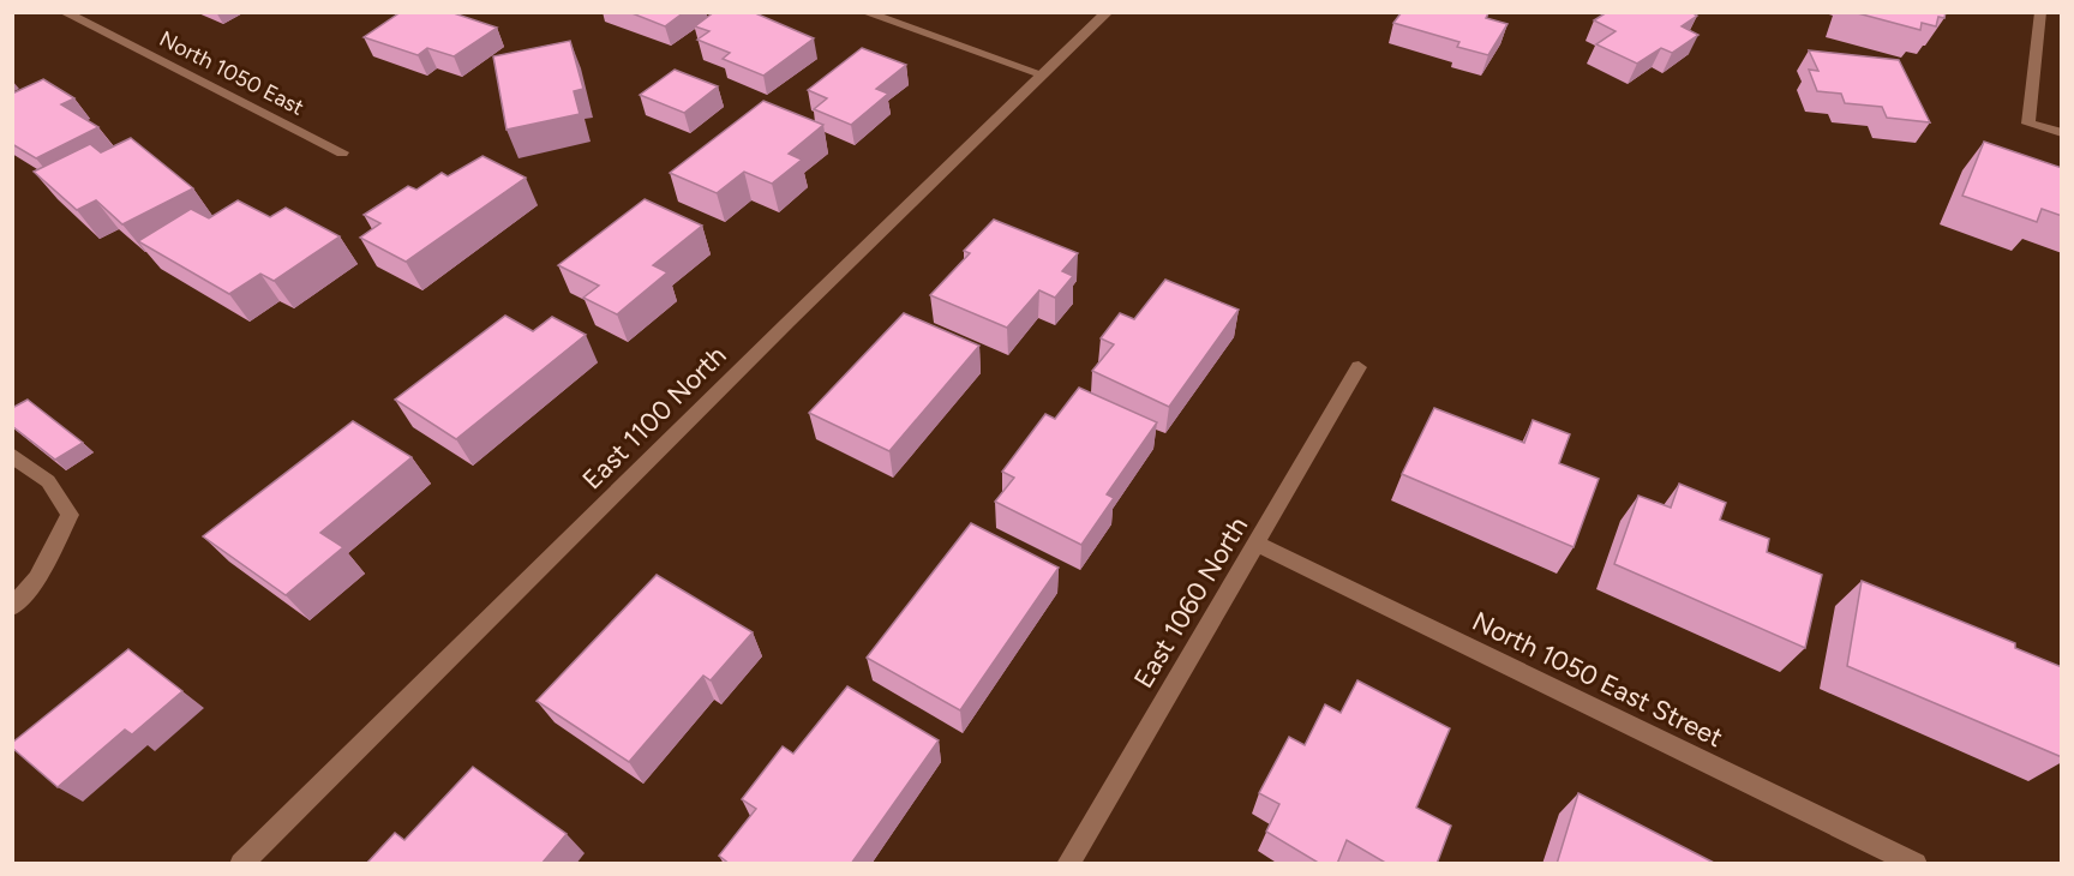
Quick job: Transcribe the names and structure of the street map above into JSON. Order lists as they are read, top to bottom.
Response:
{
  "streets": {
    "street": [
      "North 1050 East",
      "East 1100 North",
      "East 1060 North",
      "North 1050 East Street"
    ]
  },
  "crossings": [
    ["East 1060 North", "North 1050 East Street"]
  ]
}
